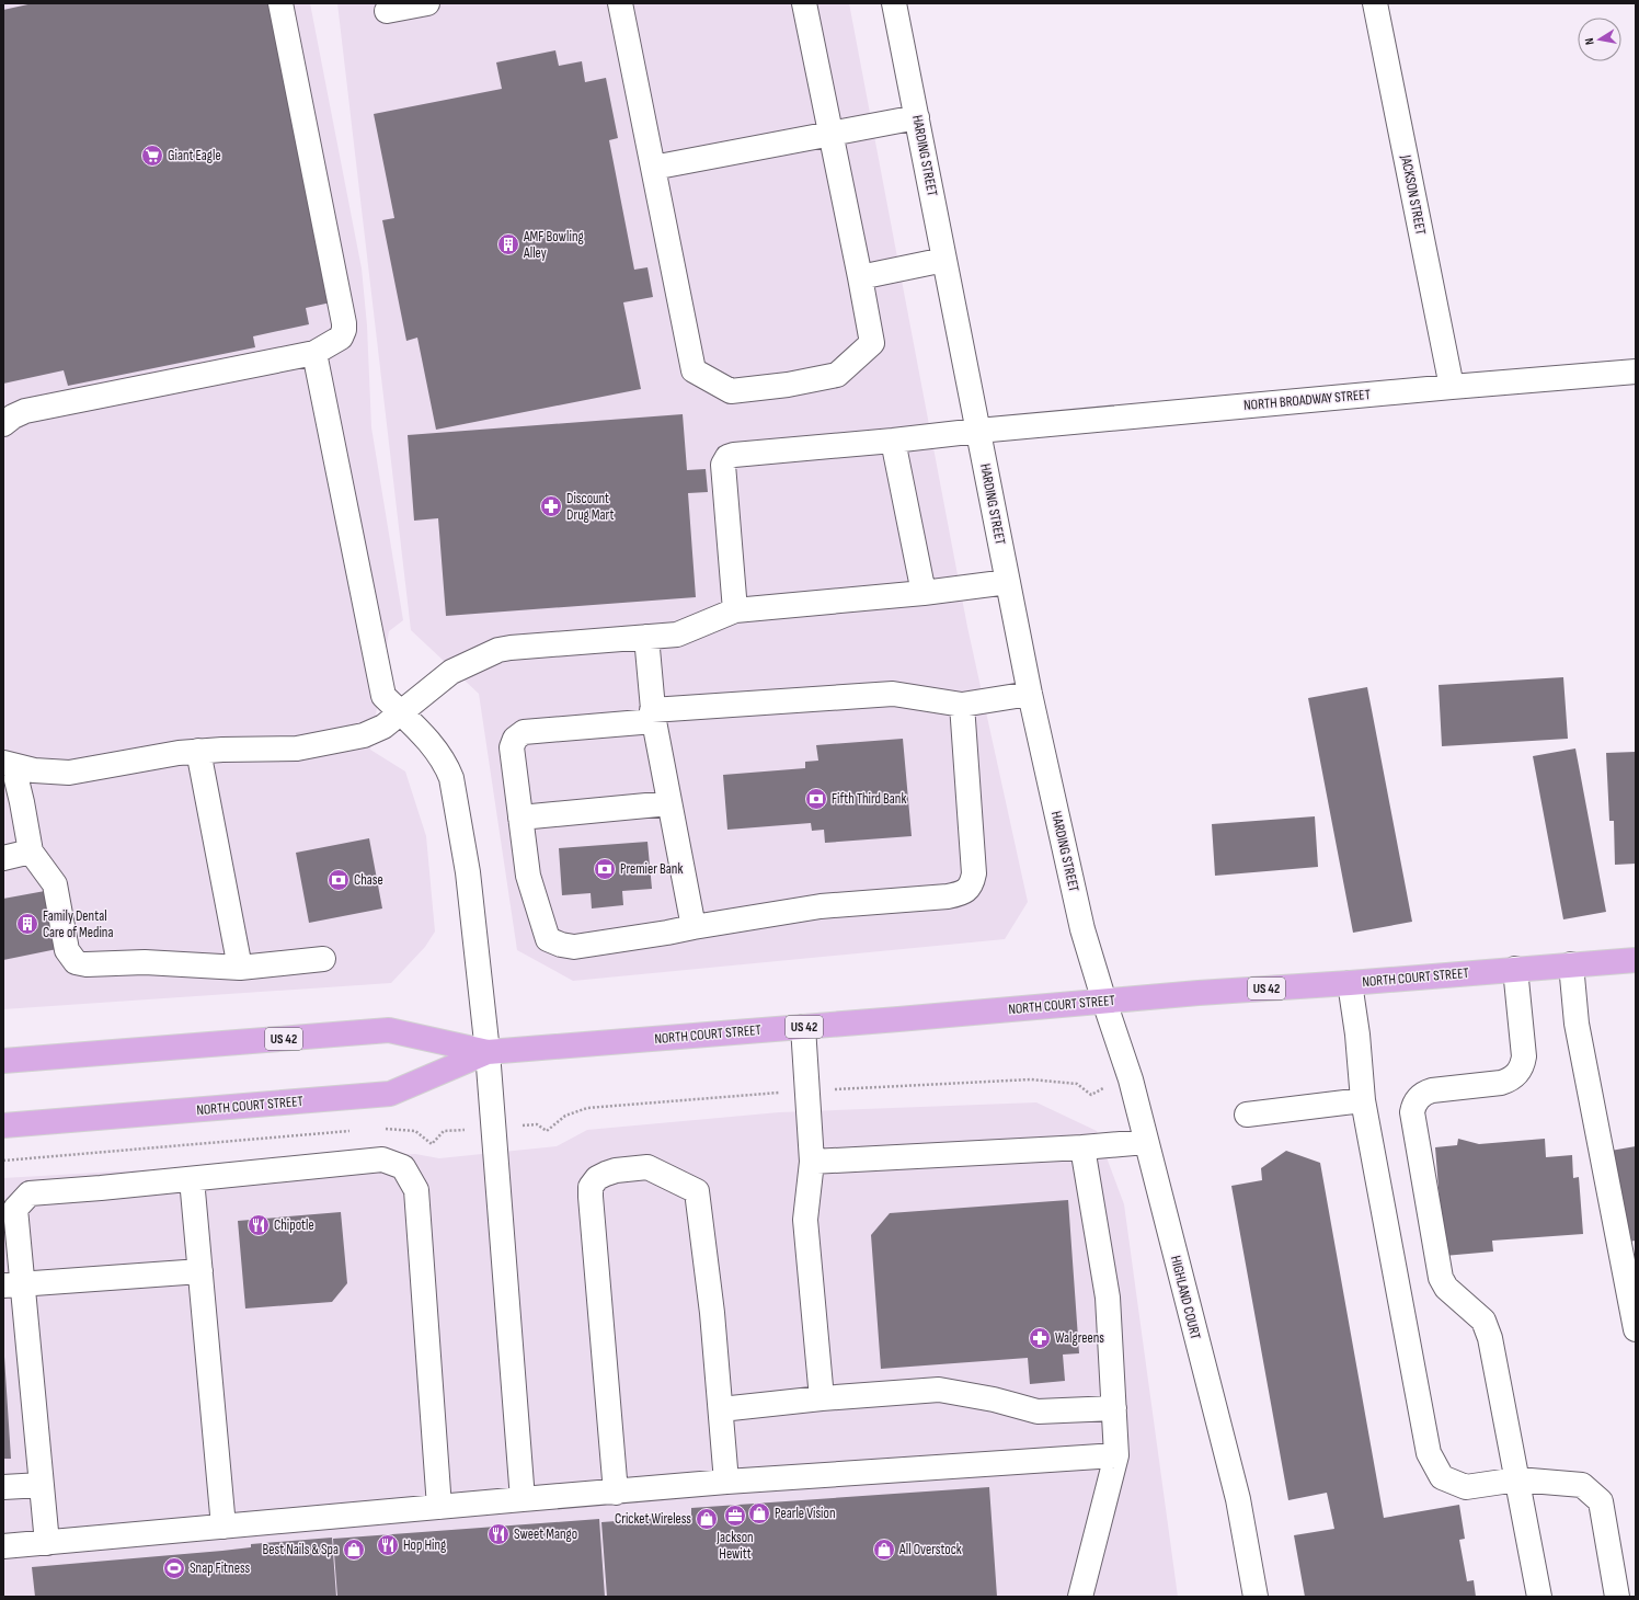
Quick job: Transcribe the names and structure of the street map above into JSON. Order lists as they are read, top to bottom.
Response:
{
  "streets": {
    "main road": ["NORTH COURT STREET", "US 42"],
    "street": [
      "HARDING STREET",
      "JACKSON STREET",
      "NORTH BROADWAY STREET",
      "HIGHLAND COURT"
    ]
  },
  "crossings": [
    ["HARDING STREET", "NORTH BROADWAY STREET"],
    ["HARDING STREET", "NORTH COURT STREET"],
    ["HARDING STREET", "HIGHLAND COURT"],
    ["JACKSON STREET", "NORTH BROADWAY STREET"],
    ["NORTH COURT STREET", "HIGHLAND COURT"]
  ],
  "places": {
    "supermarket": ["Giant Eagle"],
    "building": ["AMF Bowling Alley", "Family Dental Care of Medina"],
    "pharmacy": ["Discount Drug Mart", "Walgreens"],
    "bank": ["Fifth Third Bank", "Premier Bank", "Chase"],
    "restaurant": ["Chipotle", "Sweet Mango", "Hop Hing"],
    "shop": [
      "Pearle Vision",
      "Cricket Wireless",
      "Best Nails & Spa",
      "All Overstock"
    ],
    "office": ["Jackson Hewitt"],
    "sports": ["Snap Fitness"]
  },
  "north": "left"
}
